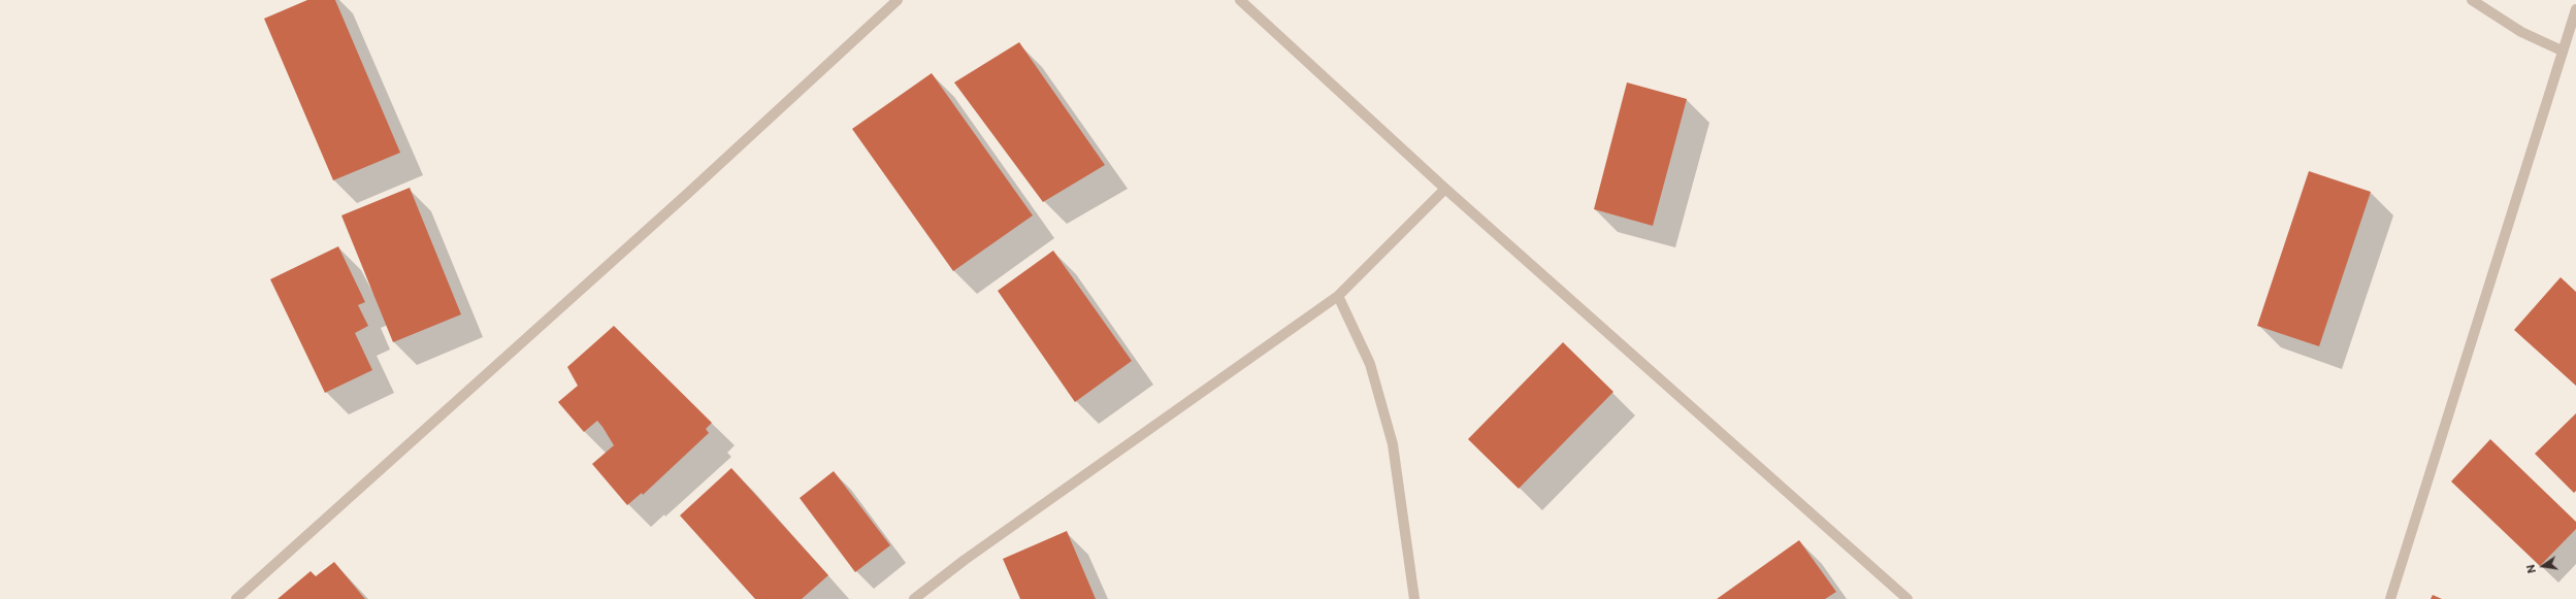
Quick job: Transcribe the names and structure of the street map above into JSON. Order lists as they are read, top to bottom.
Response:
{
  "north": "left"
}
